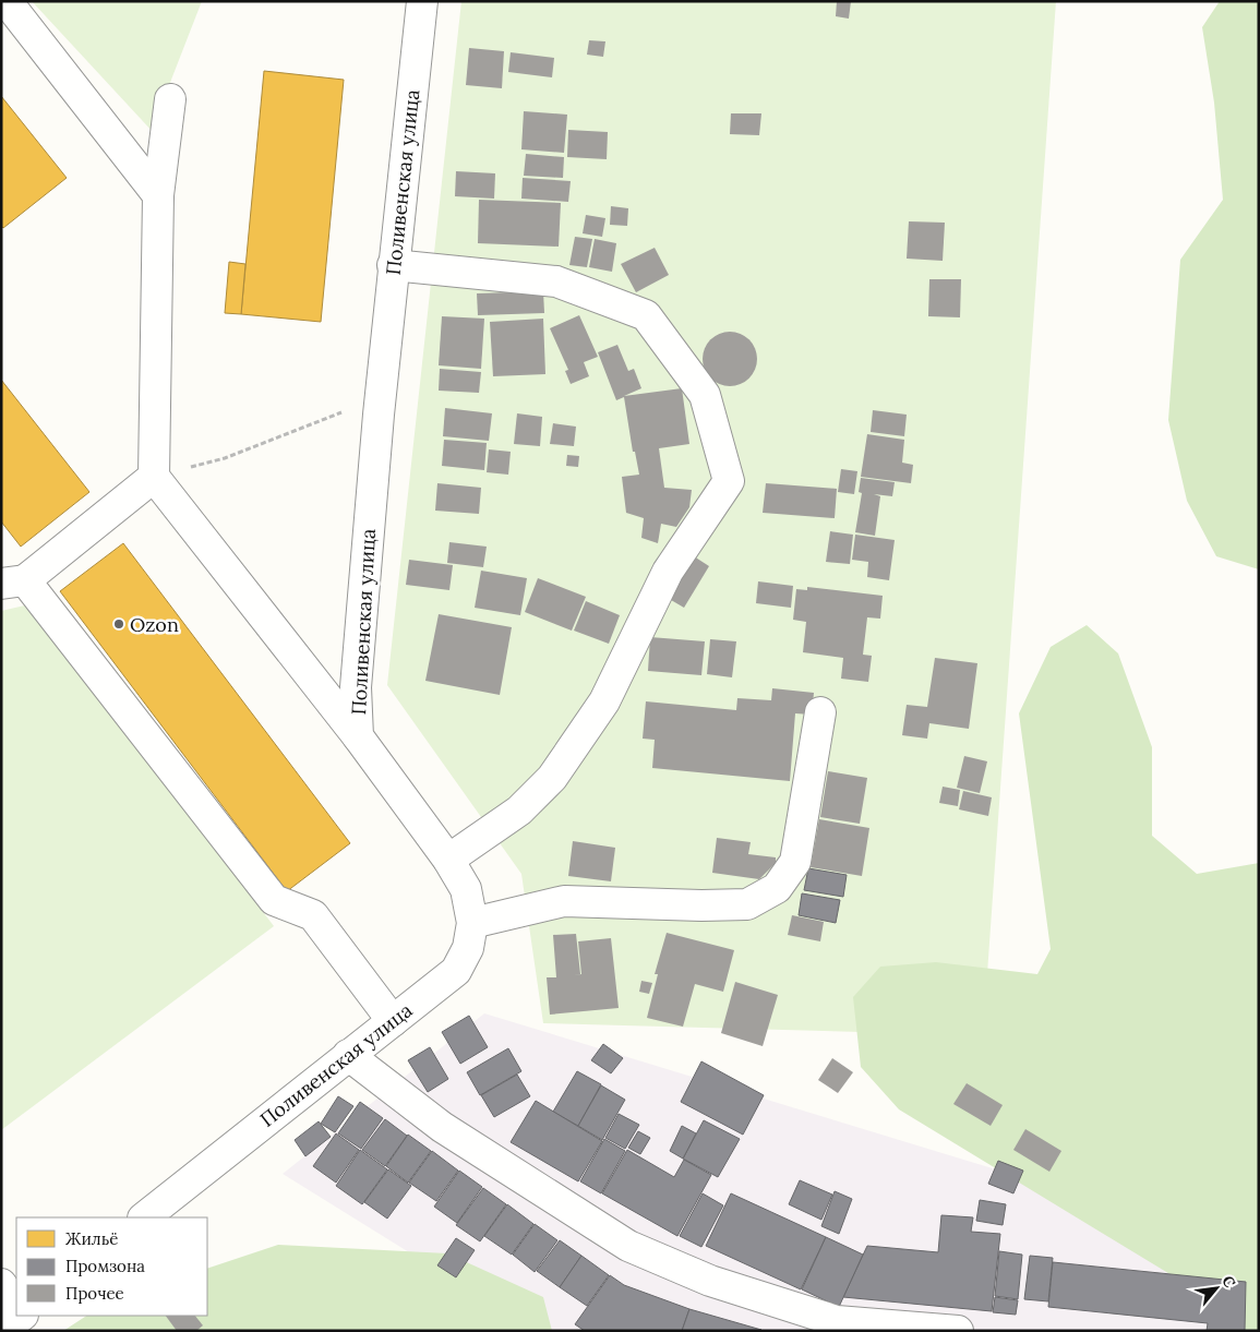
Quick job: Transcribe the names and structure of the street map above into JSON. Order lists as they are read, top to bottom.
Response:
{
  "streets": {
    "street": ["Поливенская улица"]
  },
  "places": ["Ozon"],
  "legend": ["Жильё", "Промзона", "Прочее"],
  "north": "top right"
}
